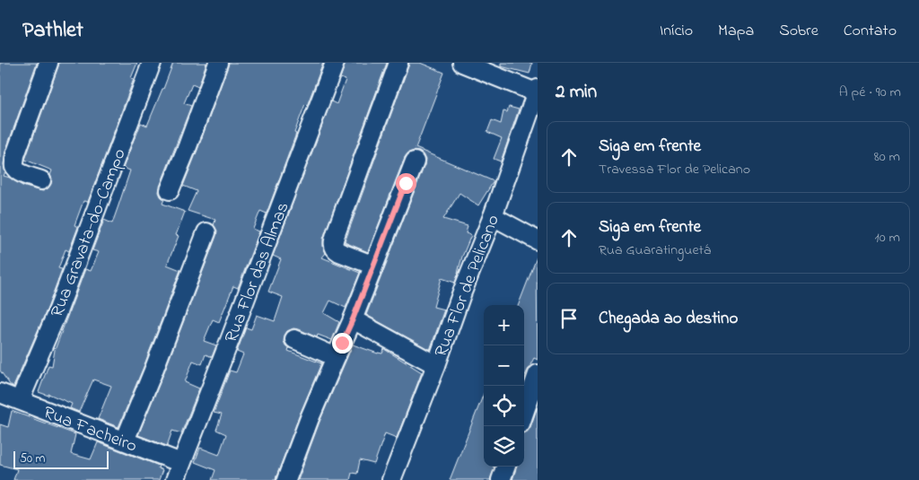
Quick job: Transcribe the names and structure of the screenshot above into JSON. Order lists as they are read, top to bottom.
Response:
{
  "streets": {
    "street": [
      "Rua Gravata-do-Campo",
      "Rua Flor das Almas",
      "Rua Flor de Pelicano",
      "Rua Facheiro"
    ]
  },
  "crossings": [
    ["Rua Gravata-do-Campo", "Rua Facheiro"],
    ["Rua Flor das Almas", "Rua Facheiro"]
  ],
  "scale_bar": "50 m",
  "page": {
    "header": "Pathlet",
    "nav": [
      "Início",
      "Mapa",
      "Sobre",
      "Contato"
    ],
    "heading": ["2 min", "A pé · 90 m"],
    "list": [
      ["Siga em frente", "Travessa Flor de Pelicano", "80 m"],
      ["Siga em frente", "Rua Guaratinguetá", "10 m"],
      "Chegada ao destino"
    ],
    "map_buttons": ["+", "−"],
    "scale": "50 m"
  }
}
